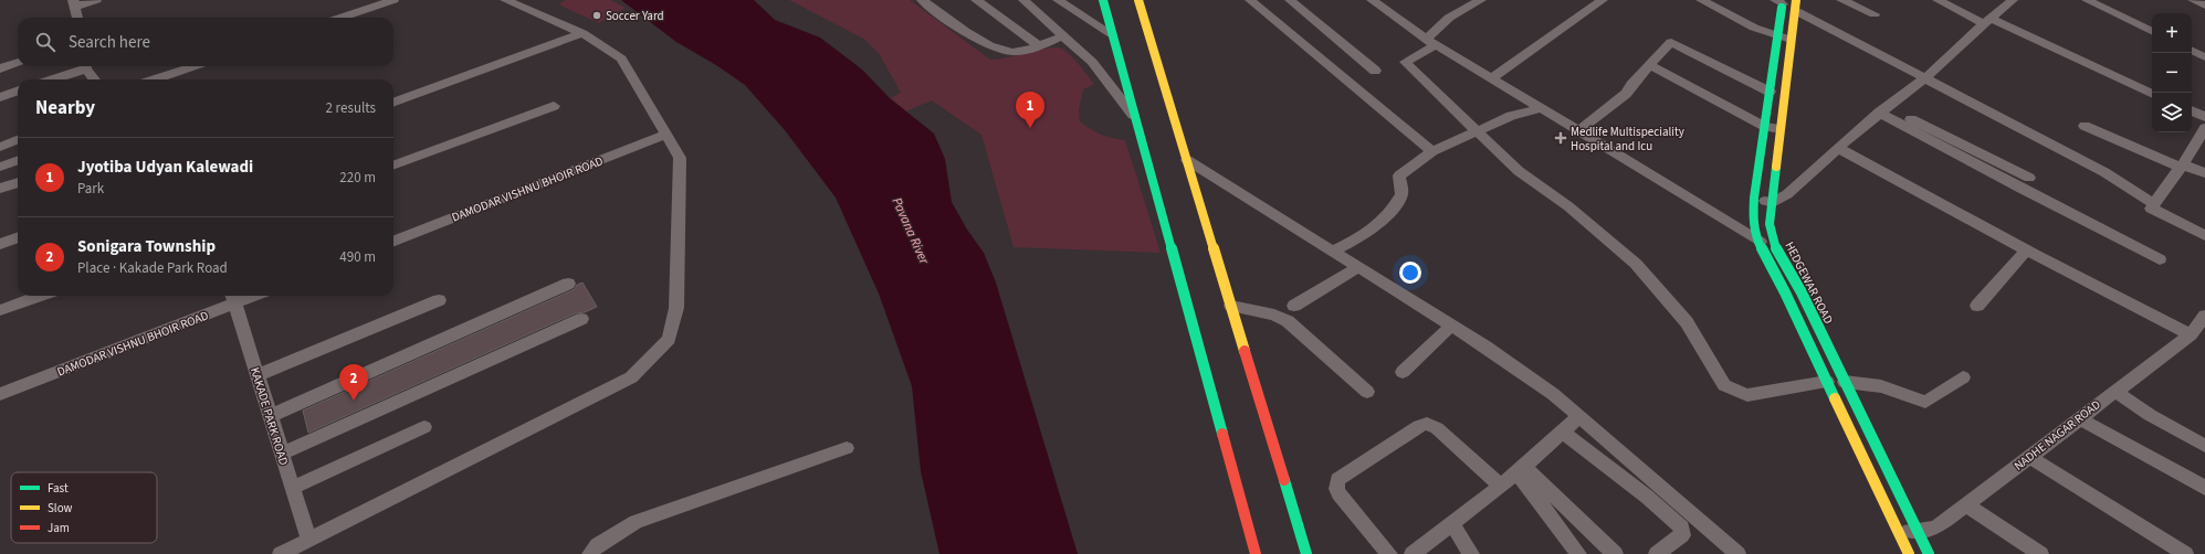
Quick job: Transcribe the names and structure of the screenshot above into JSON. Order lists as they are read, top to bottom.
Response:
{
  "streets": {
    "main road": ["HEDGEWAR ROAD"],
    "street": ["DAMODAR VISHNU BHOIR ROAD", "KAKADE PARK ROAD", "NADHE NAGAR ROAD"]
  },
  "crossings": [
    ["DAMODAR VISHNU BHOIR ROAD", "KAKADE PARK ROAD"],
    ["HEDGEWAR ROAD", "NADHE NAGAR ROAD"]
  ],
  "water": ["Pavana River"],
  "places": {
    "other": ["Soccer Yard"],
    "health": ["Medlife Multispeciality Hospital and Icu"]
  },
  "legend": ["Fast", "Slow", "Jam"],
  "page": {
    "map_buttons": ["+", "−"],
    "search": "Search here",
    "heading": ["Nearby", "2 results"],
    "pins": ["1", "2"],
    "list": [
      {
        "mark": "1",
        "name": "Jyotiba Udyan Kalewadi",
        "note": "Park",
        "value": "220 m"
      },
      {
        "mark": "2",
        "name": "Sonigara Township",
        "note": "Place · Kakade Park Road",
        "value": "490 m"
      }
    ]
  }
}
